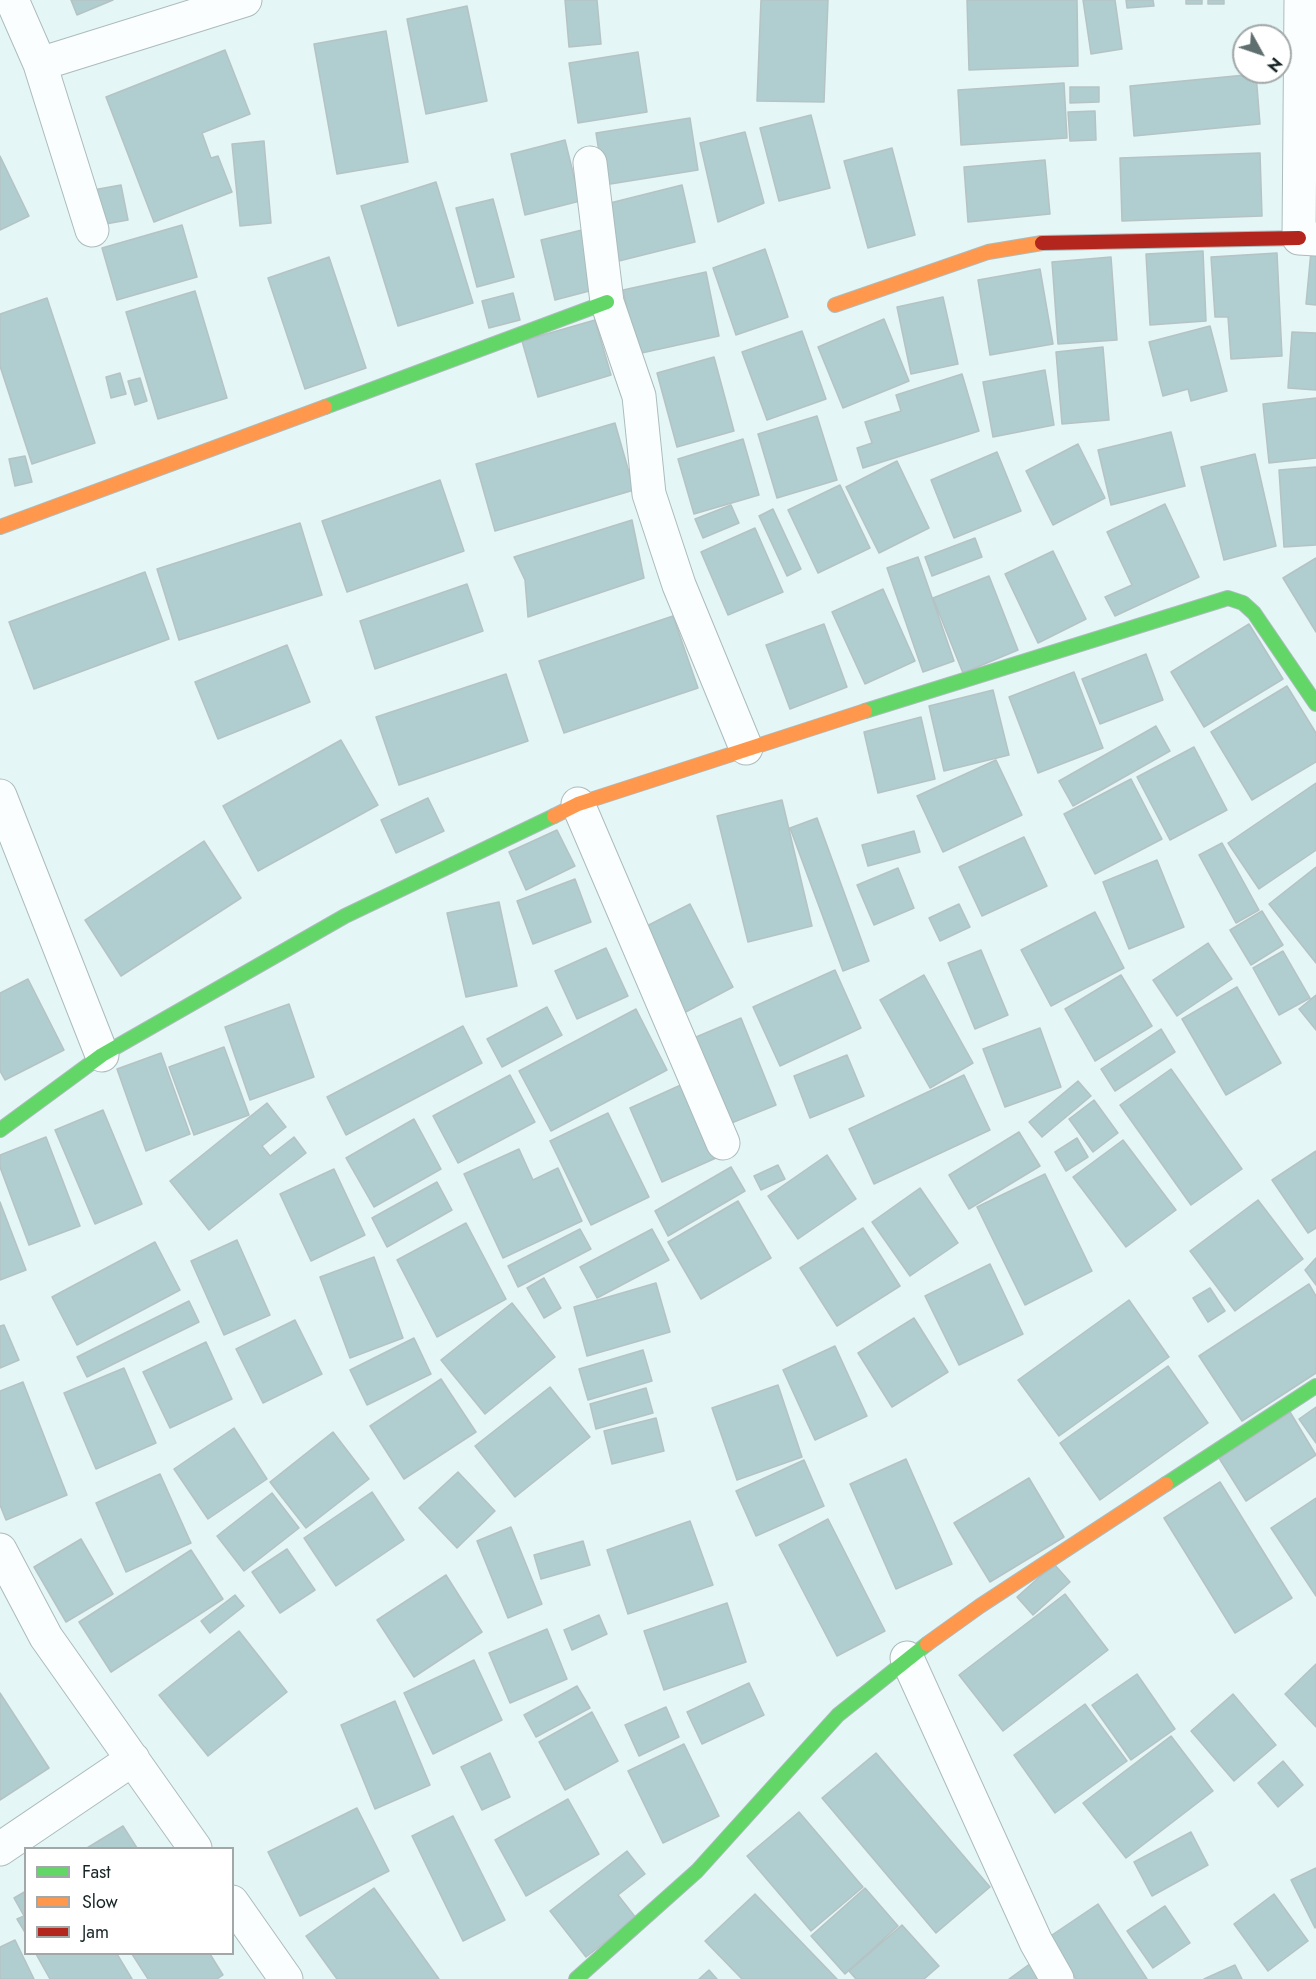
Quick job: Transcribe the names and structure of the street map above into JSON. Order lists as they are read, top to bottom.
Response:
{
  "legend": ["Fast", "Slow", "Jam"],
  "north": "bottom right"
}
